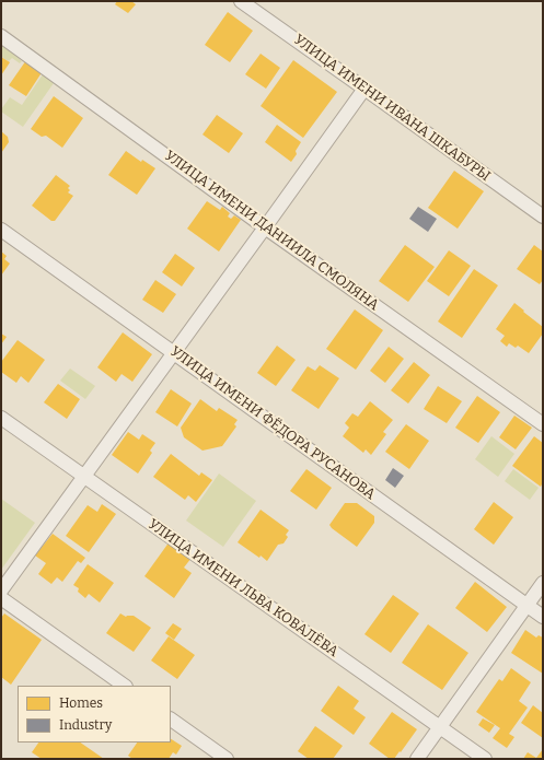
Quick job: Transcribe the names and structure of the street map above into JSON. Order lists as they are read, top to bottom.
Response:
{
  "streets": {
    "street": [
      "УЛИЦА ИМЕНИ ИВАНА ШКАБУРЫ",
      "УЛИЦА ИМЕНИ ДАНИИЛА СМОЛЯНА",
      "УЛИЦА ИМЕНИ ФЁДОРА РУСАНОВА",
      "УЛИЦА ИМЕНИ ЛЬВА КОВАЛЁВА"
    ]
  },
  "legend": ["Homes", "Industry"]
}
